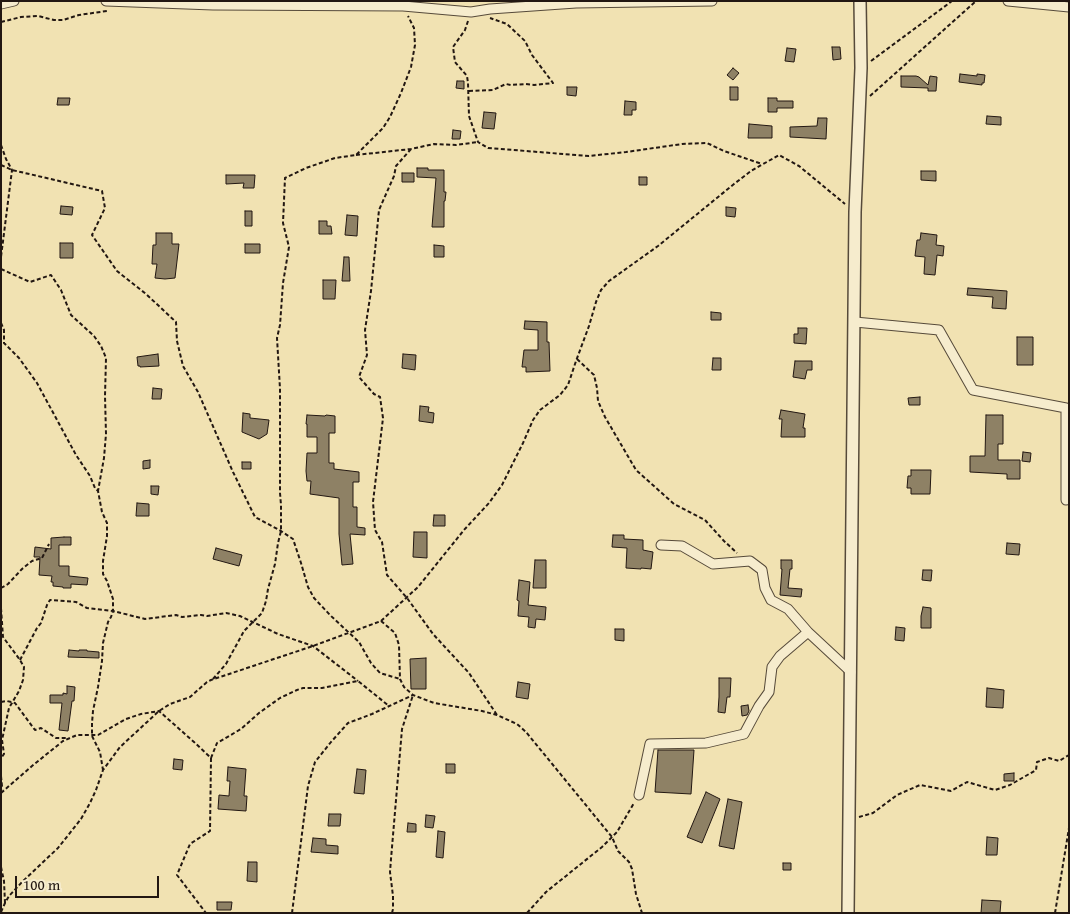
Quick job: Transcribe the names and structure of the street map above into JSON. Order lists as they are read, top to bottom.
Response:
{
  "scale_bar": "100 m"
}
